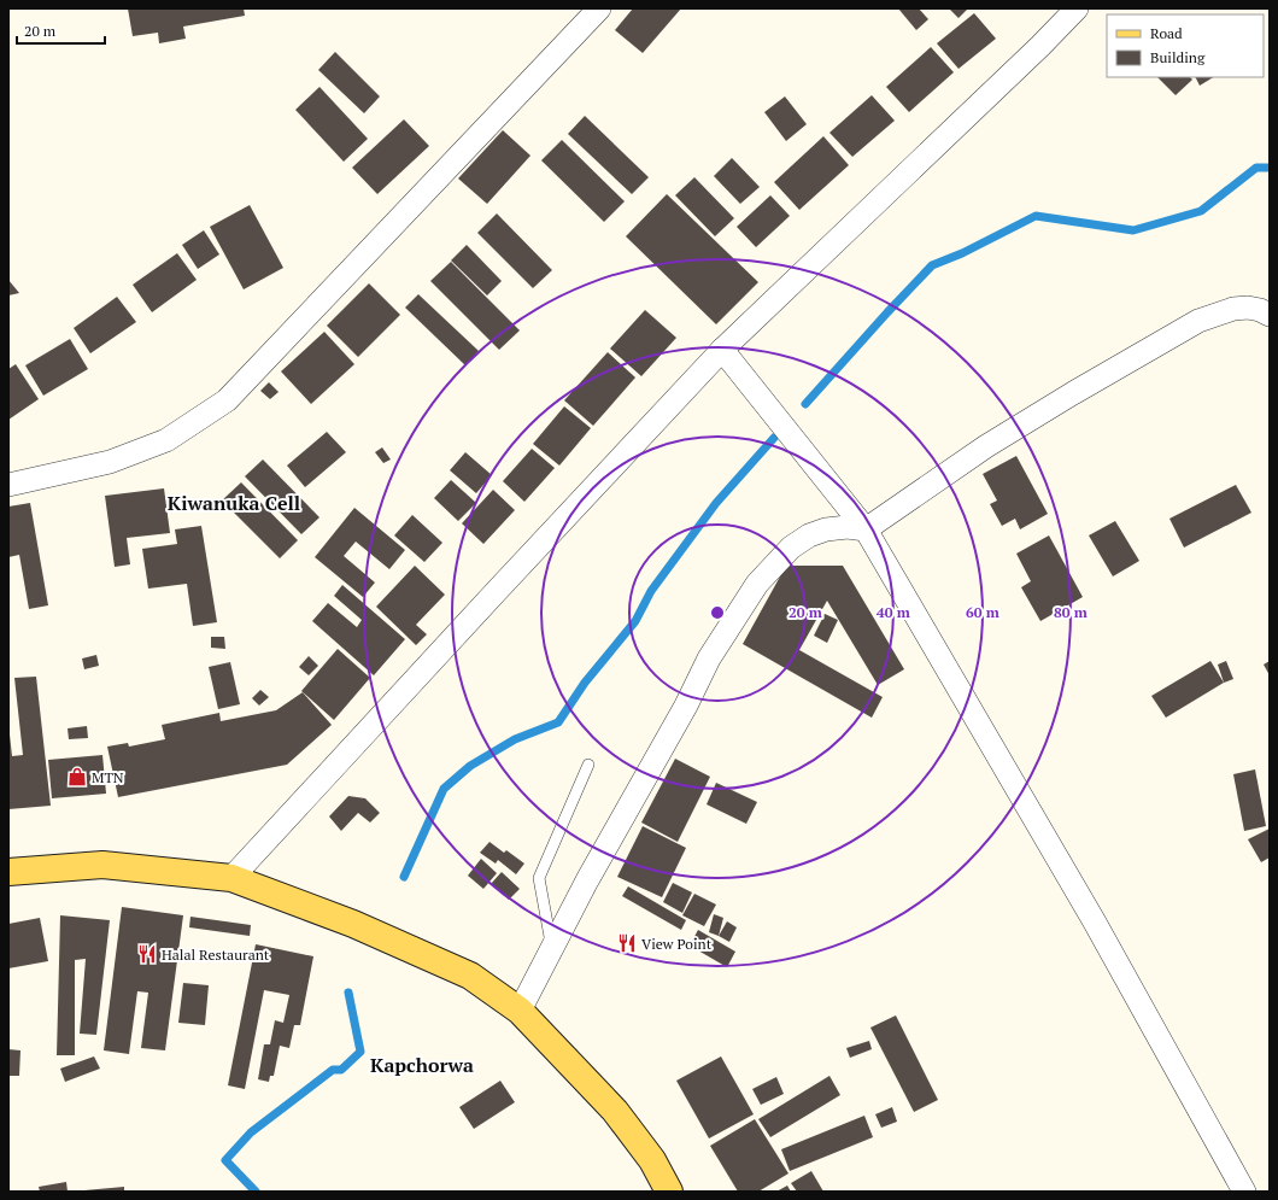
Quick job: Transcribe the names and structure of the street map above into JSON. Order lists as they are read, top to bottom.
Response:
{
  "districts": ["Kiwanuka Cell", "Kapchorwa"],
  "places": {
    "shop": ["MTN"],
    "restaurant": ["View Point", "Halal Restaurant"]
  },
  "legend": ["Road", "Building"],
  "scale_bar": "20 m",
  "rings": [
    "20 m",
    "40 m",
    "60 m",
    "80 m"
  ]
}
